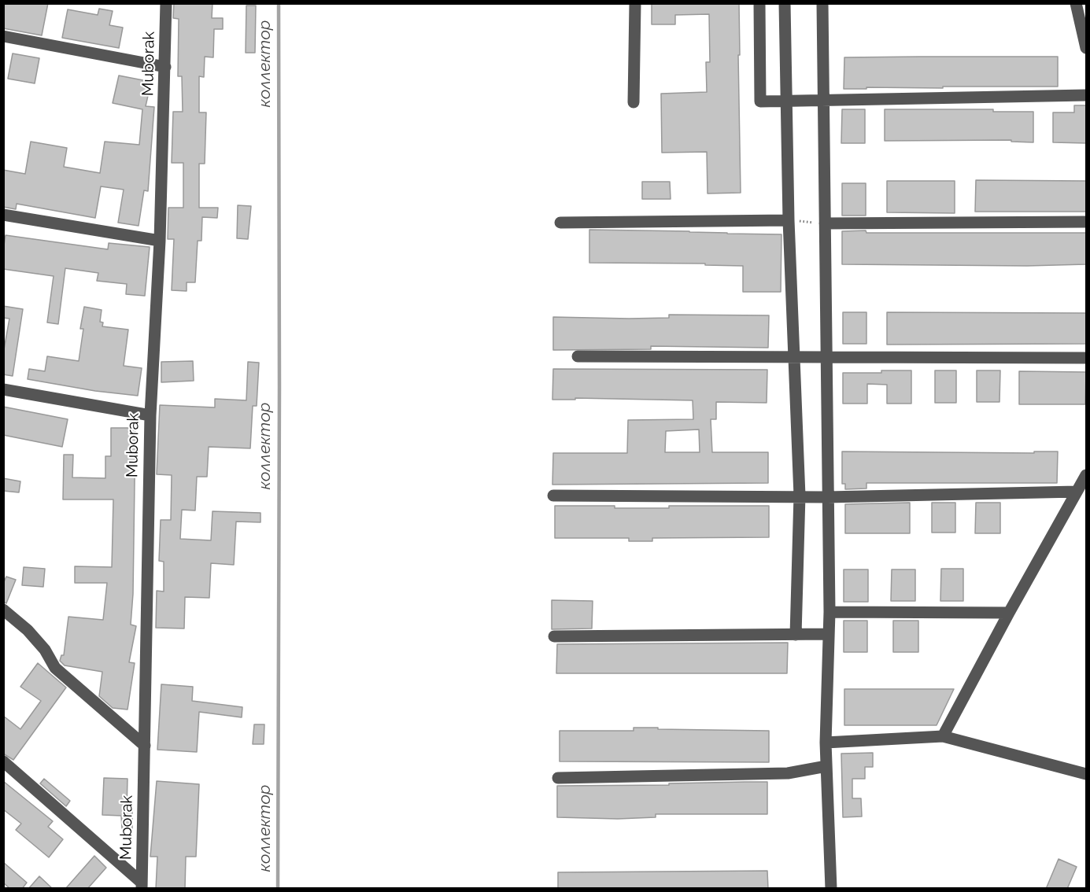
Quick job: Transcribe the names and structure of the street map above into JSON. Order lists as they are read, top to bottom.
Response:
{
  "streets": {
    "street": ["Muborak"]
  },
  "water": ["коллектор"]
}
